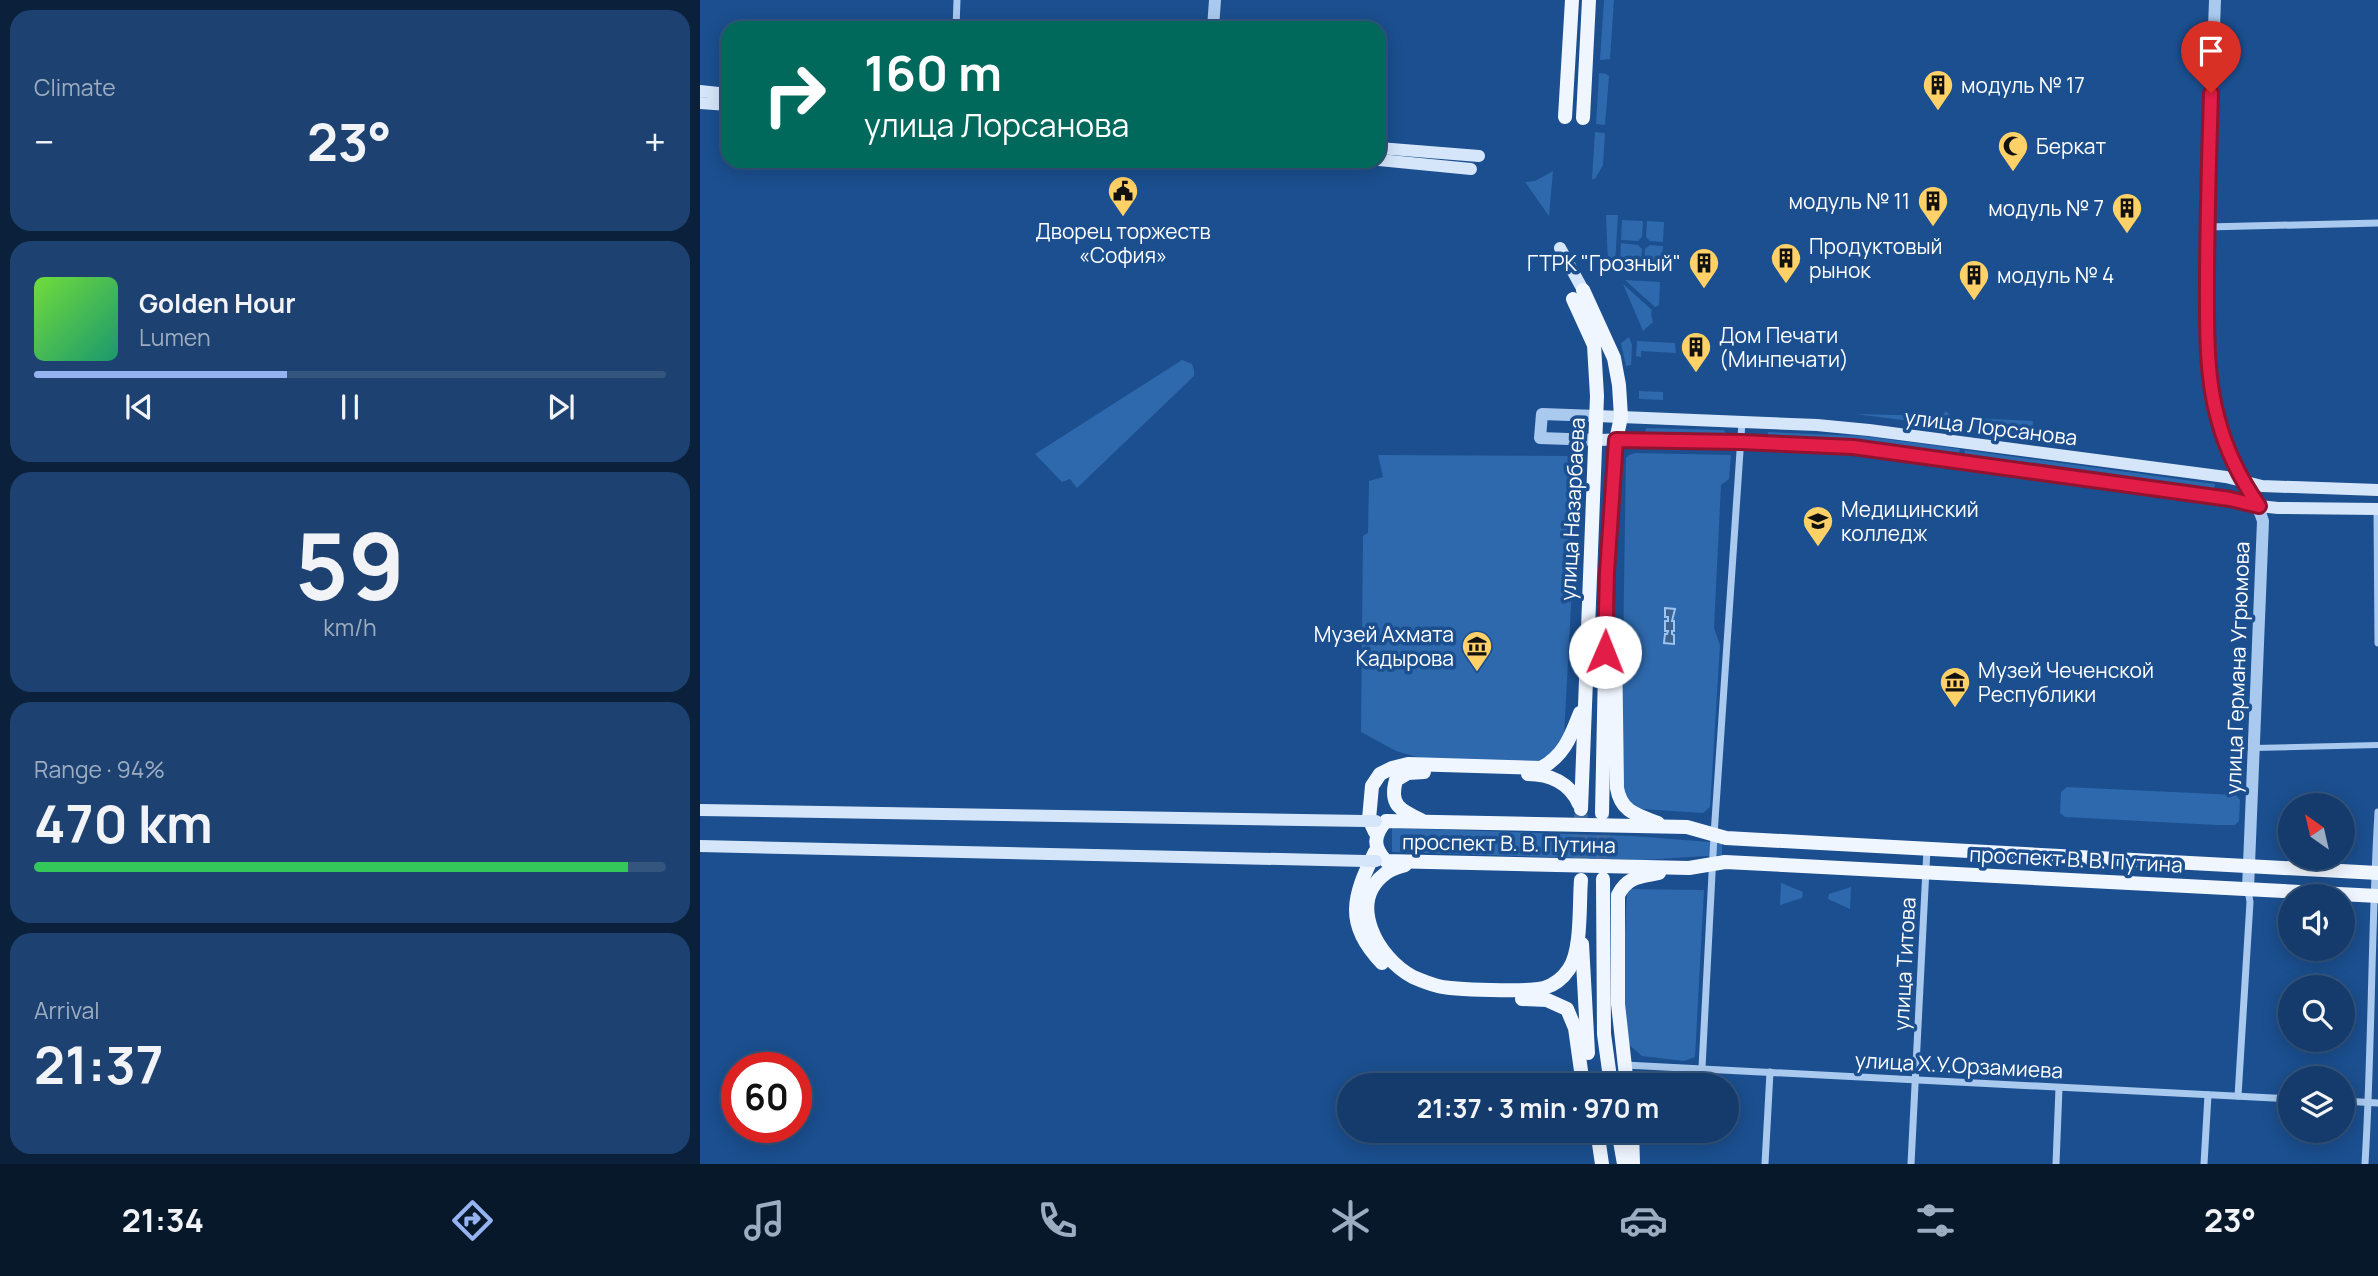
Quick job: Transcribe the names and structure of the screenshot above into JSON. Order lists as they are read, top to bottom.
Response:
{
  "streets": {
    "main road": ["улица Лорсанова", "улица Назарбаева", "проспект В. В. Путина"],
    "street": ["улица Германа Угрюмова", "улица Титова", "улица Х.У.Орзамиева"]
  },
  "crossings": [
    ["улица Лорсанова", "улица Назарбаева"],
    ["улица Лорсанова", "улица Германа Угрюмова"],
    ["улица Назарбаева", "проспект В. В. Путина"],
    ["улица Германа Угрюмова", "проспект В. В. Путина"],
    ["улица Германа Угрюмова", "улица Х.У.Орзамиева"],
    ["проспект В. В. Путина", "улица Титова"],
    ["улица Титова", "улица Х.У.Орзамиева"]
  ],
  "places": {
    "building": [
      "модуль № 17",
      "модуль № 11",
      "модуль № 7",
      "Продуктовый рынок",
      "ГТРК \"Грозный\"",
      "модуль № 4",
      "Дом Печати (Минпечати)"
    ],
    "mosque": ["Беркат"],
    "public building": ["Дворец торжеств «София»"],
    "school or university": ["Медицинский колледж"],
    "museum": ["Музей Ахмата Кадырова", "Музей Чеченской Республики"]
  },
  "north": "top left",
  "page": {
    "tile": [
      "Climate",
      ["59", "km/h"],
      ["Range · 94%", "470 km"],
      ["Arrival", "21:37"]
    ],
    "turn": ["160 m", "улица Лорсанова"],
    "heat": ["−", "23°", "+"],
    "song": ["Golden Hour", "Lumen"],
    "limit": "60",
    "trip": "21:37 · 3 min · 970 m",
    "tabs": ["21:34", "23°"]
  }
}
